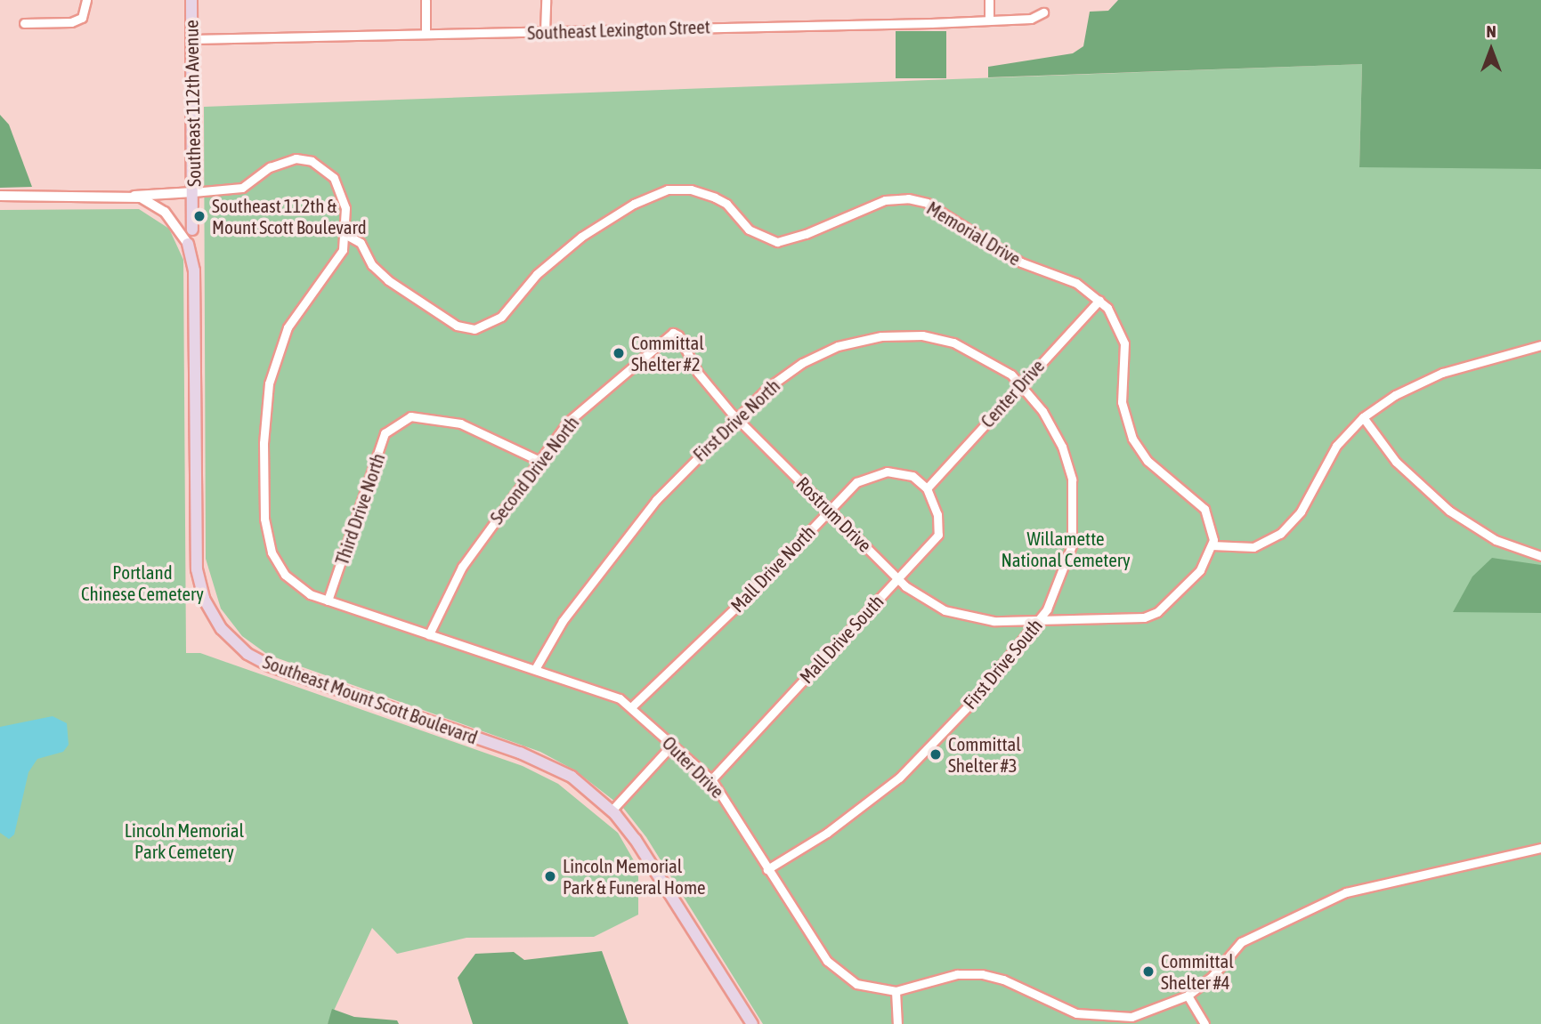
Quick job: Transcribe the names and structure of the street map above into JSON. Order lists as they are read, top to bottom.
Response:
{
  "streets": {
    "main road": ["Southeast 112th Avenue", "Southeast Mount Scott Boulevard"],
    "street": [
      "Southeast Lexington Street",
      "Memorial Drive",
      "Center Drive",
      "First Drive North",
      "Second Drive North",
      "Third Drive North",
      "Rostrum Drive",
      "Mall Drive North",
      "Mall Drive South",
      "First Drive South",
      "Outer Drive"
    ]
  },
  "crossings": [
    ["Southeast Lexington Street", "Southeast 112th Avenue"],
    ["Southeast 112th Avenue", "Southeast Mount Scott Boulevard"],
    ["Memorial Drive", "Center Drive"],
    ["Memorial Drive", "Outer Drive"],
    ["Center Drive", "First Drive North"],
    ["Center Drive", "Mall Drive North"],
    ["Center Drive", "Mall Drive South"],
    ["Center Drive", "First Drive South"],
    ["First Drive North", "Rostrum Drive"],
    ["First Drive North", "First Drive South"],
    ["First Drive North", "Outer Drive"],
    ["Second Drive North", "Third Drive North"],
    ["Second Drive North", "Rostrum Drive"],
    ["Second Drive North", "Outer Drive"],
    ["Third Drive North", "Outer Drive"],
    ["Rostrum Drive", "Mall Drive North"],
    ["Rostrum Drive", "Mall Drive South"],
    ["Rostrum Drive", "First Drive South"],
    ["Mall Drive North", "Mall Drive South"],
    ["Mall Drive North", "Outer Drive"],
    ["Mall Drive South", "Outer Drive"],
    ["First Drive South", "Outer Drive"]
  ],
  "parks": ["Willamette National Cemetery", "Portland Chinese Cemetery", "Lincoln Memorial Park Cemetery"],
  "places": [
    "Southeast 112th & Mount Scott Boulevard",
    "Committal Shelter #2",
    "Committal Shelter #3",
    "Lincoln Memorial Park & Funeral Home",
    "Committal Shelter #4"
  ],
  "north": "top"
}
